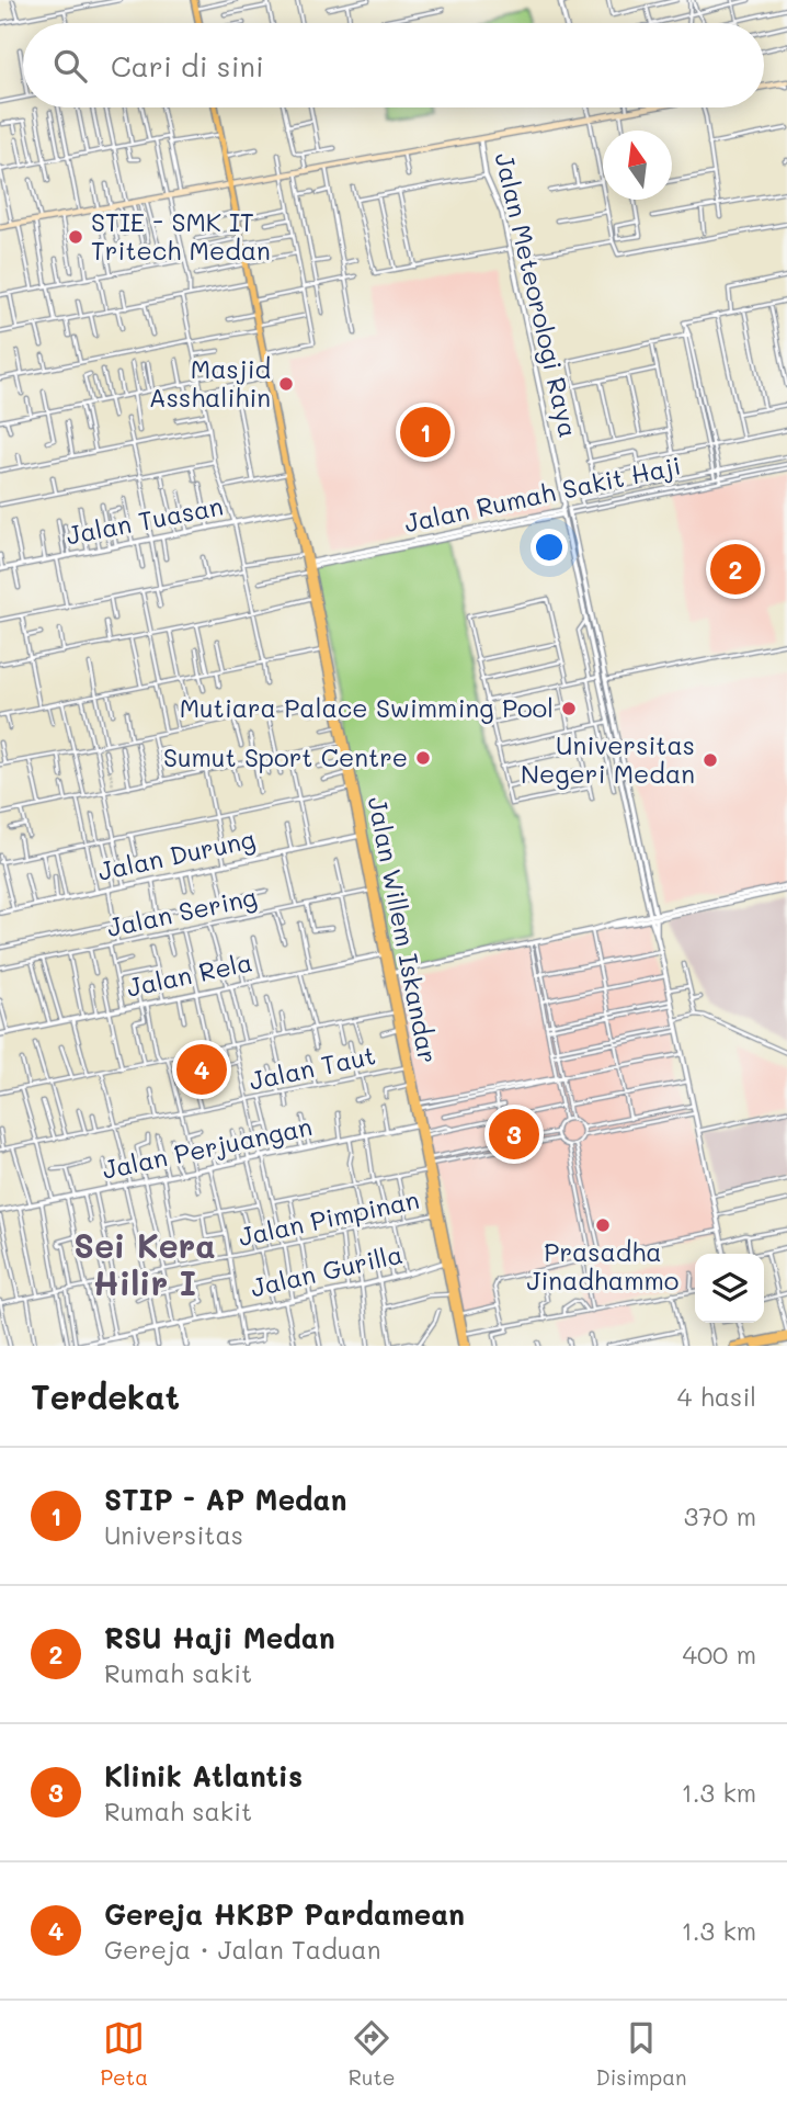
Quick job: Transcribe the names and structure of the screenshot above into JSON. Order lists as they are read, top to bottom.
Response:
{
  "streets": {
    "highway": ["Jalan Willem Iskandar"],
    "main road": ["Jalan Meteorologi Raya"],
    "street": [
      "Jalan Rumah Sakit Haji",
      "Jalan Tuasan",
      "Jalan Durung",
      "Jalan Sering",
      "Jalan Rela",
      "Jalan Taut",
      "Jalan Perjuangan",
      "Jalan Pimpinan",
      "Jalan Gurilla"
    ]
  },
  "crossings": [
    ["Jalan Meteorologi Raya", "Jalan Rumah Sakit Haji"],
    ["Jalan Meteorologi Raya", "Jalan Willem Iskandar"],
    ["Jalan Rumah Sakit Haji", "Jalan Willem Iskandar"],
    ["Jalan Tuasan", "Jalan Willem Iskandar"],
    ["Jalan Durung", "Jalan Willem Iskandar"],
    ["Jalan Sering", "Jalan Willem Iskandar"],
    ["Jalan Willem Iskandar", "Jalan Rela"],
    ["Jalan Willem Iskandar", "Jalan Taut"],
    ["Jalan Willem Iskandar", "Jalan Perjuangan"],
    ["Jalan Willem Iskandar", "Jalan Pimpinan"],
    ["Jalan Willem Iskandar", "Jalan Gurilla"]
  ],
  "districts": ["Sei Kera Hilir I"],
  "places": [
    "STIE - SMK IT Tritech Medan",
    "Masjid Asshalihin",
    "Mutiara Palace Swimming Pool",
    "Sumut Sport Centre",
    "Universitas Negeri Medan",
    "Prasadha Jinadhammo"
  ],
  "north": "top",
  "page": {
    "search": "Cari di sini",
    "pins": [
      "1",
      "2",
      "4",
      "3"
    ],
    "heading": ["Terdekat", "4 hasil"],
    "list": [
      {
        "mark": "1",
        "name": "STIP - AP Medan",
        "note": "Universitas",
        "value": "370 m"
      },
      {
        "mark": "2",
        "name": "RSU Haji Medan",
        "note": "Rumah sakit",
        "value": "400 m"
      },
      {
        "mark": "3",
        "name": "Klinik Atlantis",
        "note": "Rumah sakit",
        "value": "1.3 km"
      },
      {
        "mark": "4",
        "name": "Gereja HKBP Pardamean",
        "note": "Gereja · Jalan Taduan",
        "value": "1.3 km"
      }
    ],
    "nav": ["Peta", "Rute", "Disimpan"]
  }
}
